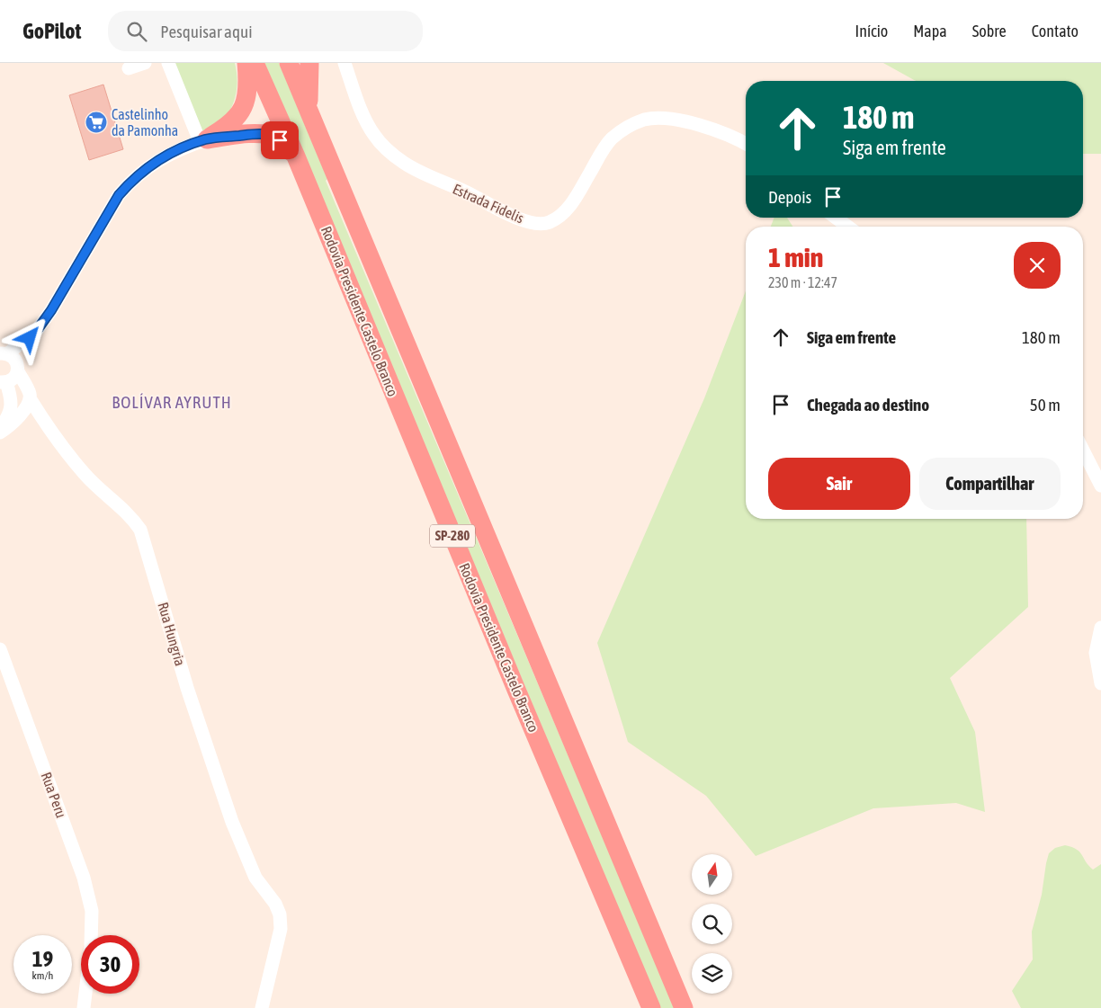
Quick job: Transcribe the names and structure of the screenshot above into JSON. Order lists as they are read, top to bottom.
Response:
{
  "streets": {
    "highway": ["Rodovia Presidente Castelo Branco", "SP-280"],
    "street": ["Estrada Fidelis", "Rua Hungria", "Rua Peru"]
  },
  "districts": ["BOLÍVAR AYRUTH"],
  "places": {
    "supermarket": ["Castelinho da Pamonha"]
  },
  "north": "top",
  "page": {
    "header": "GoPilot",
    "search": "Pesquisar aqui",
    "nav": [
      "Início",
      "Mapa",
      "Sobre",
      "Contato"
    ],
    "turn": ["180 m", "Siga em frente"],
    "then": "Depois",
    "heading": ["1 min", "230 m · 12:47"],
    "list": [
      {
        "name": "Siga em frente",
        "value": "180 m"
      },
      {
        "name": "Chegada ao destino",
        "value": "50 m"
      }
    ],
    "buttons": ["Sair", "Compartilhar"],
    "speed": "19 km/h",
    "limit": "30"
  }
}
